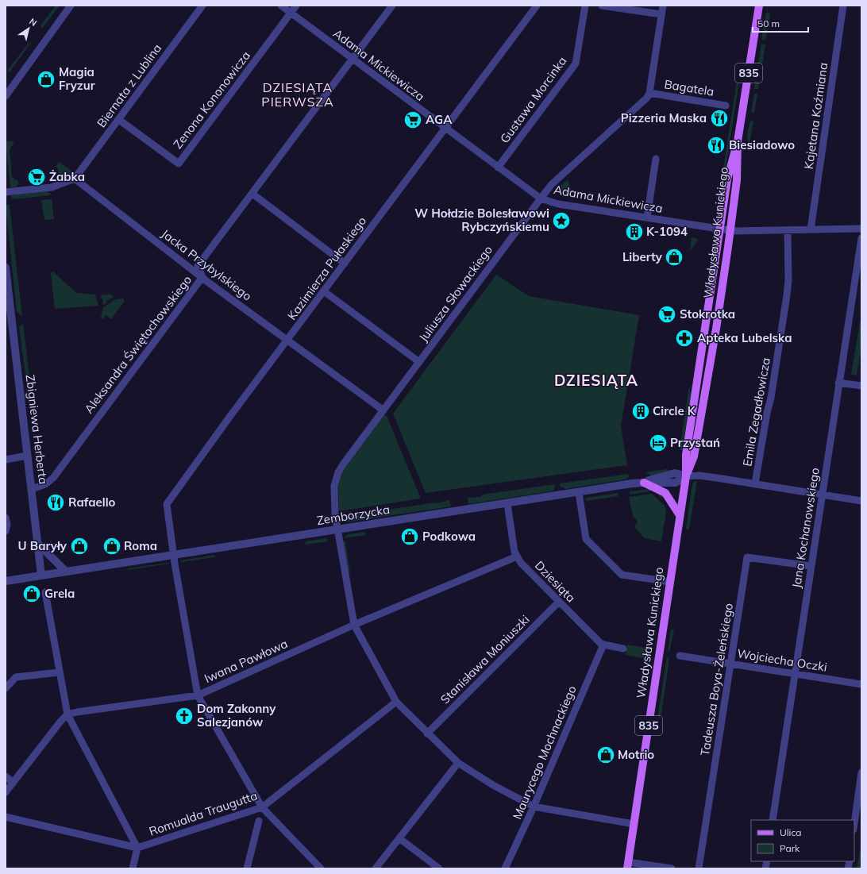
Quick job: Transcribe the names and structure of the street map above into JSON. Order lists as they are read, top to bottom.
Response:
{
  "streets": {
    "main road": ["835", "Władysława Kunickiego"],
    "street": [
      "Adama Mickiewicza",
      "Biernata z Lublina",
      "Bagatela",
      "Zenona Kononowicza",
      "Gustawa Morcinka",
      "Kajetana Koźmiana",
      "Jacka Przybylskiego",
      "Kazimierza Pułaskiego",
      "Juliusza Słowackiego",
      "Aleksandra Świętochowskiego",
      "Emila Zegadłowicza",
      "Zbigniewa Herberta",
      "Zemborzycka",
      "Jana Kochanowskiego",
      "Dziesiąta",
      "Stanisława Moniuszki",
      "Wojciecha Oczki",
      "Iwana Pawłowa",
      "Tadeusza Boya-Żeleńskiego",
      "Maurycego Mochnackiego",
      "Romualda Traugutta"
    ]
  },
  "crossings": [
    ["Adama Mickiewicza", "Zenona Kononowicza"],
    ["Adama Mickiewicza", "Gustawa Morcinka"],
    ["Adama Mickiewicza", "Kajetana Koźmiana"],
    ["Adama Mickiewicza", "Władysława Kunickiego"],
    ["Adama Mickiewicza", "Kazimierza Pułaskiego"],
    ["Adama Mickiewicza", "Juliusza Słowackiego"],
    ["Adama Mickiewicza", "Aleksandra Świętochowskiego"],
    ["Adama Mickiewicza", "Emila Zegadłowicza"],
    ["Biernata z Lublina", "Zenona Kononowicza"],
    ["Biernata z Lublina", "Jacka Przybylskiego"],
    ["Bagatela", "Juliusza Słowackiego"],
    ["Władysława Kunickiego", "Juliusza Słowackiego"],
    ["Władysława Kunickiego", "Zemborzycka"],
    ["Jacka Przybylskiego", "Kazimierza Pułaskiego"],
    ["Jacka Przybylskiego", "Juliusza Słowackiego"],
    ["Jacka Przybylskiego", "Aleksandra Świętochowskiego"],
    ["Kazimierza Pułaskiego", "Zemborzycka"],
    ["Kazimierza Pułaskiego", "Iwana Pawłowa"],
    ["Kazimierza Pułaskiego", "Romualda Traugutta"],
    ["Juliusza Słowackiego", "Zemborzycka"],
    ["Juliusza Słowackiego", "Stanisława Moniuszki"],
    ["Juliusza Słowackiego", "Iwana Pawłowa"],
    ["Juliusza Słowackiego", "Maurycego Mochnackiego"],
    ["Juliusza Słowackiego", "Romualda Traugutta"],
    ["Aleksandra Świętochowskiego", "Zbigniewa Herberta"],
    ["Zbigniewa Herberta", "Zemborzycka"],
    ["Zemborzycka", "Dziesiąta"],
    ["Jana Kochanowskiego", "Wojciecha Oczki"],
    ["Jana Kochanowskiego", "Tadeusza Boya-Żeleńskiego"],
    ["Dziesiąta", "Stanisława Moniuszki"],
    ["Dziesiąta", "Iwana Pawłowa"],
    ["Dziesiąta", "Maurycego Mochnackiego"],
    ["Wojciecha Oczki", "Tadeusza Boya-Żeleńskiego"]
  ],
  "districts": ["DZIESIĄTA PIERWSZA", "DZIESIĄTA"],
  "places": {
    "shop": [
      "Magia Fryzur",
      "Liberty",
      "Podkowa",
      "U Baryły",
      "Roma",
      "Grela",
      "Motrio"
    ],
    "restaurant": ["Pizzeria Maska", "Biesiadowo", "Rafaello"],
    "supermarket": ["AGA", "Żabka", "Stokrotka"],
    "place": ["W Hołdzie Bolesławowi Rybczyńskiemu"],
    "building": ["K-1094", "Circle K"],
    "pharmacy": ["Apteka Lubelska"],
    "hotel": ["Przystań"],
    "church": ["Dom Zakonny Salezjanów"]
  },
  "legend": ["Ulica", "Park"],
  "scale_bar": "50 m",
  "north": "top right"
}
